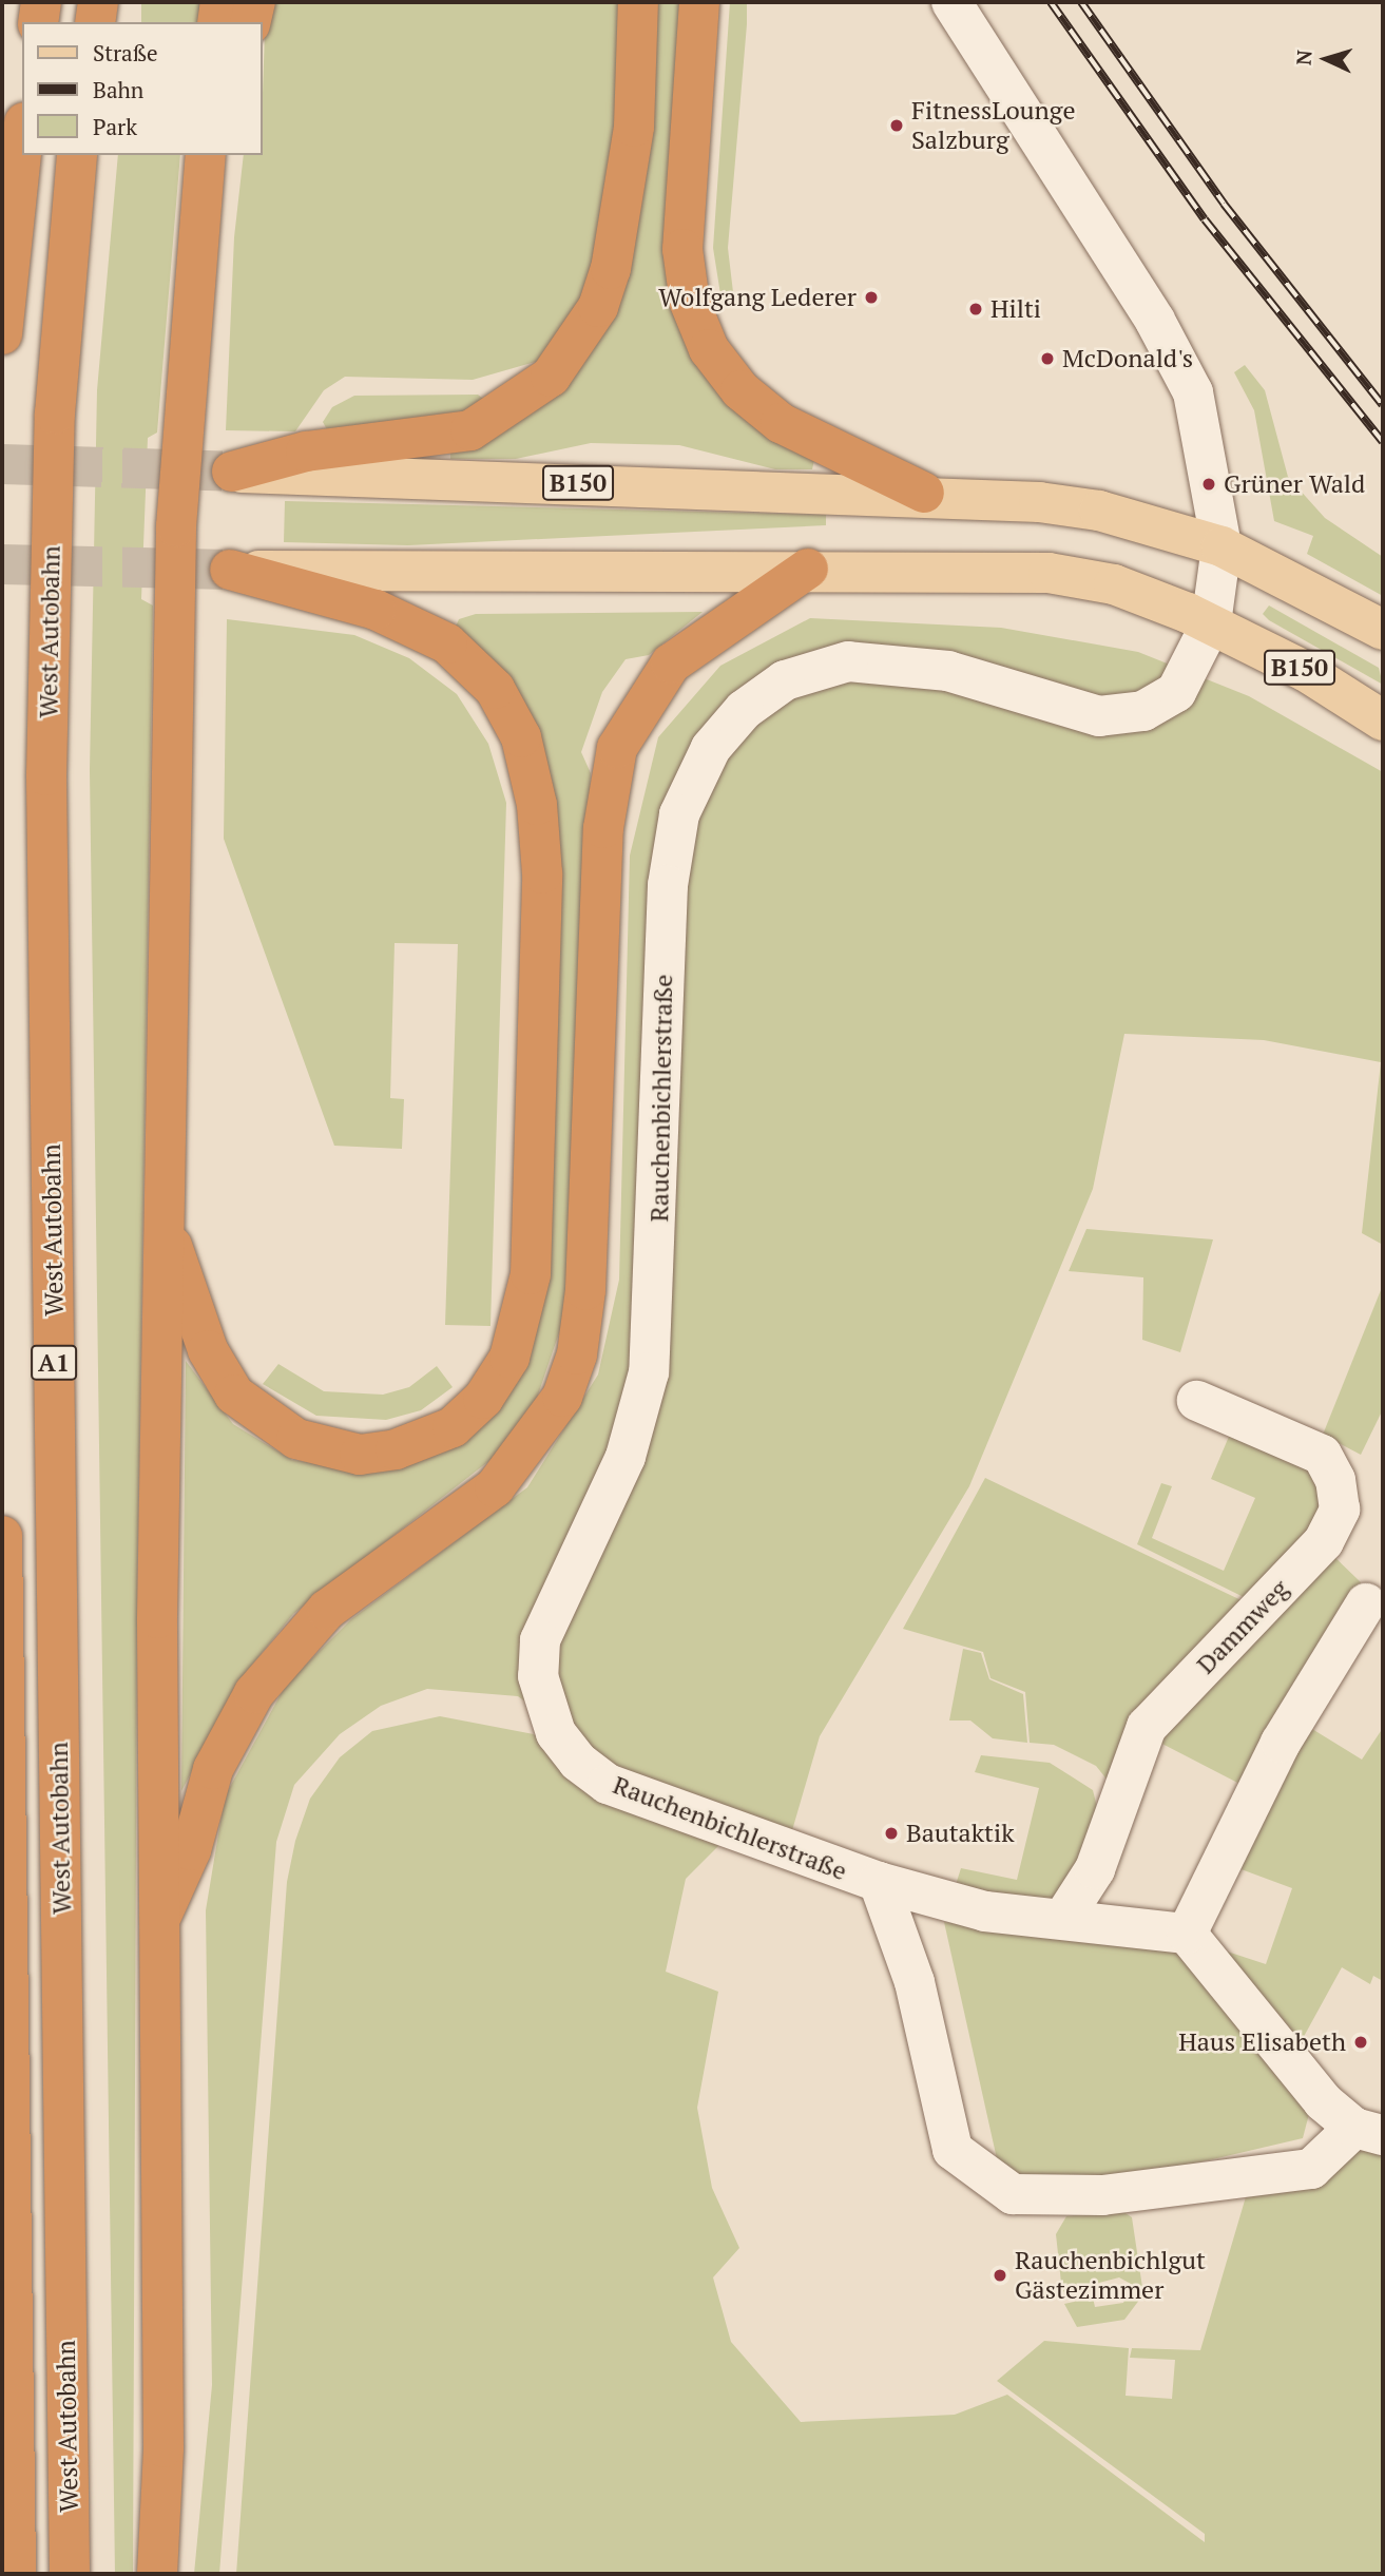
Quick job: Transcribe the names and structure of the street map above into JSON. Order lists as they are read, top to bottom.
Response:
{
  "streets": {
    "highway": ["West Autobahn", "A1"],
    "main road": ["B150"],
    "street": ["Rauchenbichlerstraße", "Dammweg"]
  },
  "crossings": [
    ["B150", "Rauchenbichlerstraße"],
    ["Rauchenbichlerstraße", "Dammweg"]
  ],
  "places": [
    "FitnessLounge Salzburg",
    "Wolfgang Lederer",
    "Hilti",
    "McDonald's",
    "Grüner Wald",
    "Bautaktik",
    "Haus Elisabeth",
    "Rauchenbichlgut Gästezimmer"
  ],
  "legend": ["Straße", "Bahn", "Park"],
  "north": "left"
}
